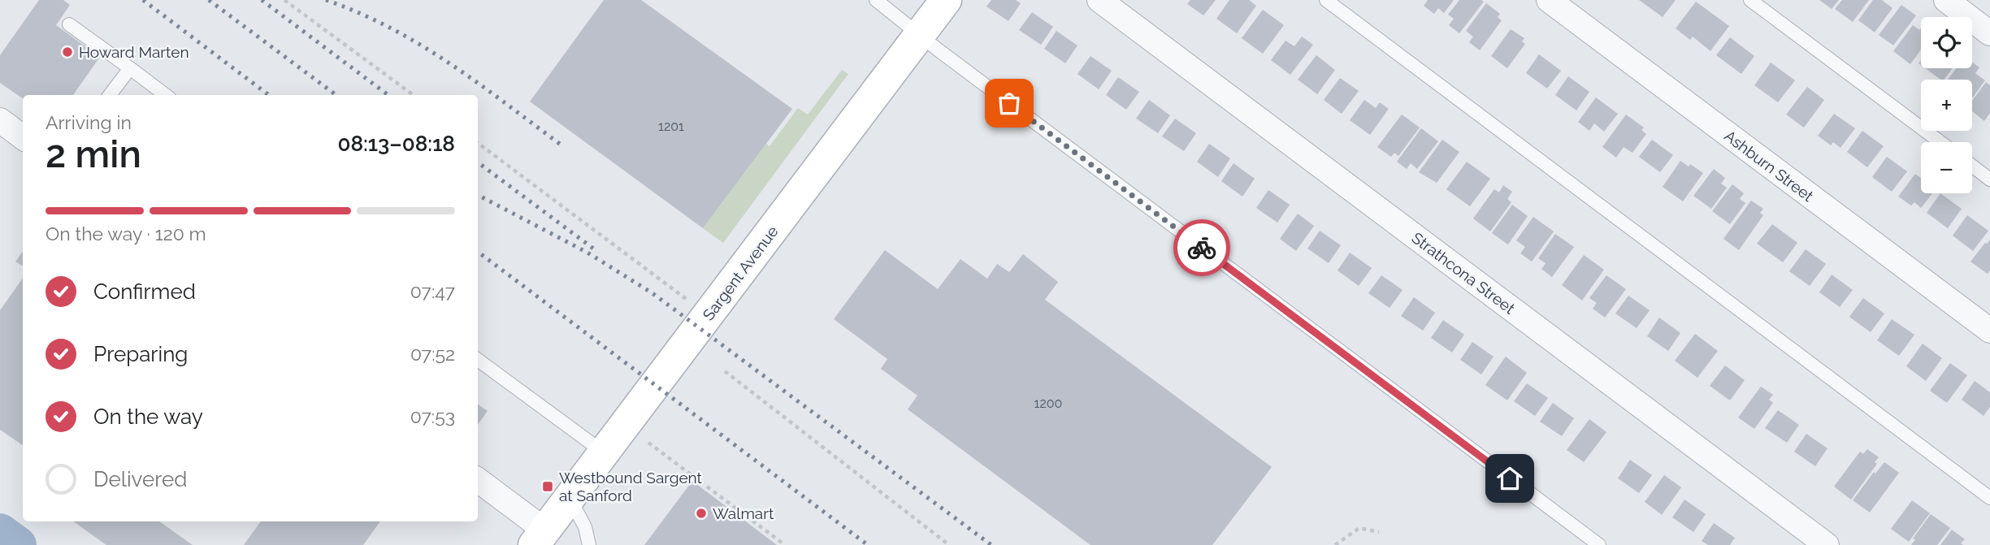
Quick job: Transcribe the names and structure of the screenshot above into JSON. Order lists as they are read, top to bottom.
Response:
{
  "streets": {
    "main road": ["Sargent Avenue"],
    "street": ["Ashburn Street", "Strathcona Street"]
  },
  "places": {
    "other": ["Howard Marten", "Walmart"],
    "transit": ["Westbound Sargent at Sanford"]
  },
  "house_numbers": ["1201", "1200"],
  "page": {
    "map_buttons": ["+", "−"],
    "heading": ["2 min", "Arriving in", "08:13–08:18"],
    "bar": "On the way · 120 m",
    "list": [
      ["Confirmed", "07:47"],
      ["Preparing", "07:52"],
      ["On the way", "07:53"],
      "Delivered"
    ]
  }
}
